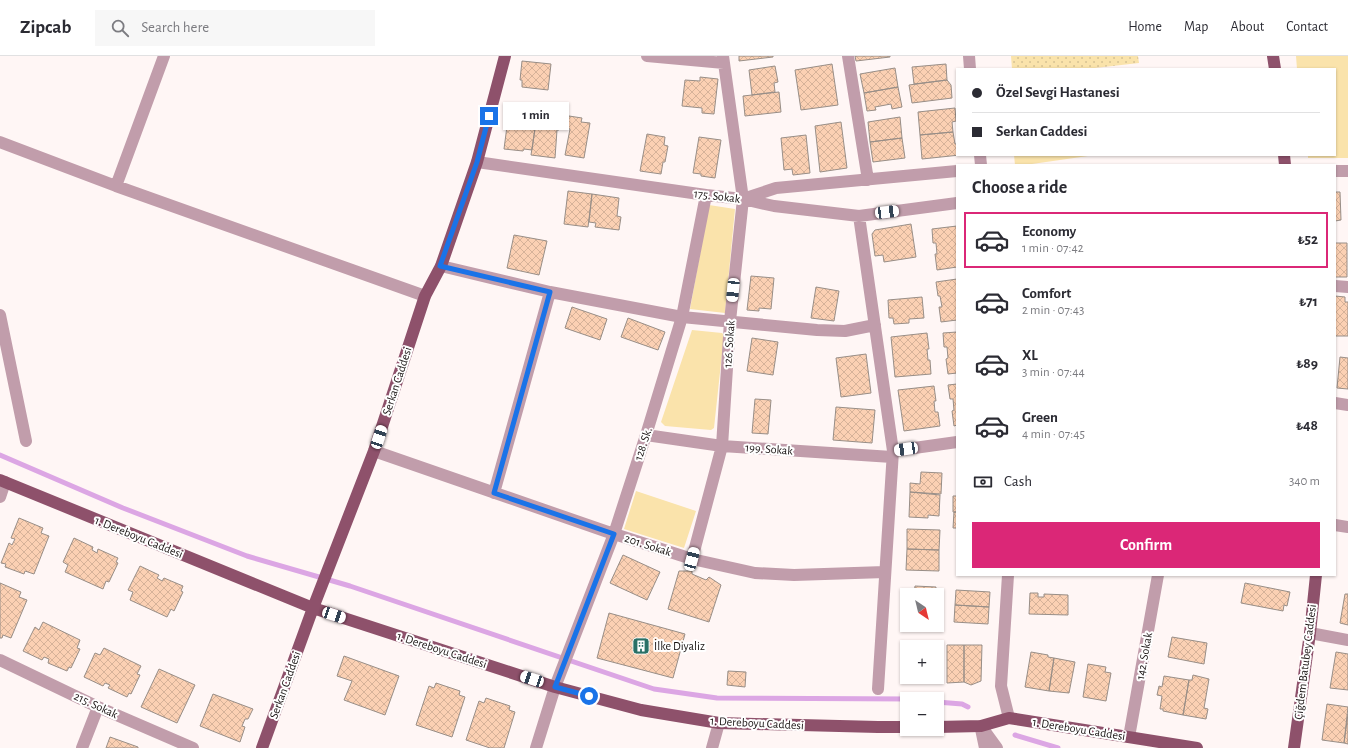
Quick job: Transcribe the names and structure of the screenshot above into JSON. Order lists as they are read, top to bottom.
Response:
{
  "streets": {
    "main road": ["Serkan Caddesi", "1. Dereboyu Caddesi", "Çiğdem Batubey Caddesi"],
    "street": [
      "175. Sokak",
      "126. Sokak",
      "128. Sk.",
      "199. Sokak",
      "201. Sokak",
      "142. Sokak",
      "215. Sokak"
    ]
  },
  "crossings": [
    ["175. Sokak", "126. Sokak"],
    ["175. Sokak", "Serkan Caddesi"],
    ["175. Sokak", "128. Sk."],
    ["126. Sokak", "199. Sokak"],
    ["126. Sokak", "201. Sokak"],
    ["Serkan Caddesi", "1. Dereboyu Caddesi"],
    ["Serkan Caddesi", "201. Sokak"],
    ["128. Sk.", "199. Sokak"],
    ["128. Sk.", "1. Dereboyu Caddesi"],
    ["128. Sk.", "201. Sokak"],
    ["1. Dereboyu Caddesi", "142. Sokak"]
  ],
  "places": {
    "building": ["İlke Diyaliz"]
  },
  "north": "bottom right",
  "page": {
    "header": "Zipcab",
    "search": "Search here",
    "nav": [
      "Home",
      "Map",
      "About",
      "Contact"
    ],
    "banner": ["Özel Sevgi Hastanesi", "Serkan Caddesi"],
    "bubble": "1 min",
    "heading": "Choose a ride",
    "list": [
      {
        "name": "Economy",
        "note": "1 min · 07:42",
        "value": "₺52"
      },
      {
        "name": "Comfort",
        "note": "2 min · 07:43",
        "value": "₺71"
      },
      {
        "name": "XL",
        "note": "3 min · 07:44",
        "value": "₺89"
      },
      {
        "name": "Green",
        "note": "4 min · 07:45",
        "value": "₺48"
      }
    ],
    "pay": ["Cash", "340 m"],
    "buttons": "Confirm",
    "map_buttons": ["+", "−"]
  }
}
